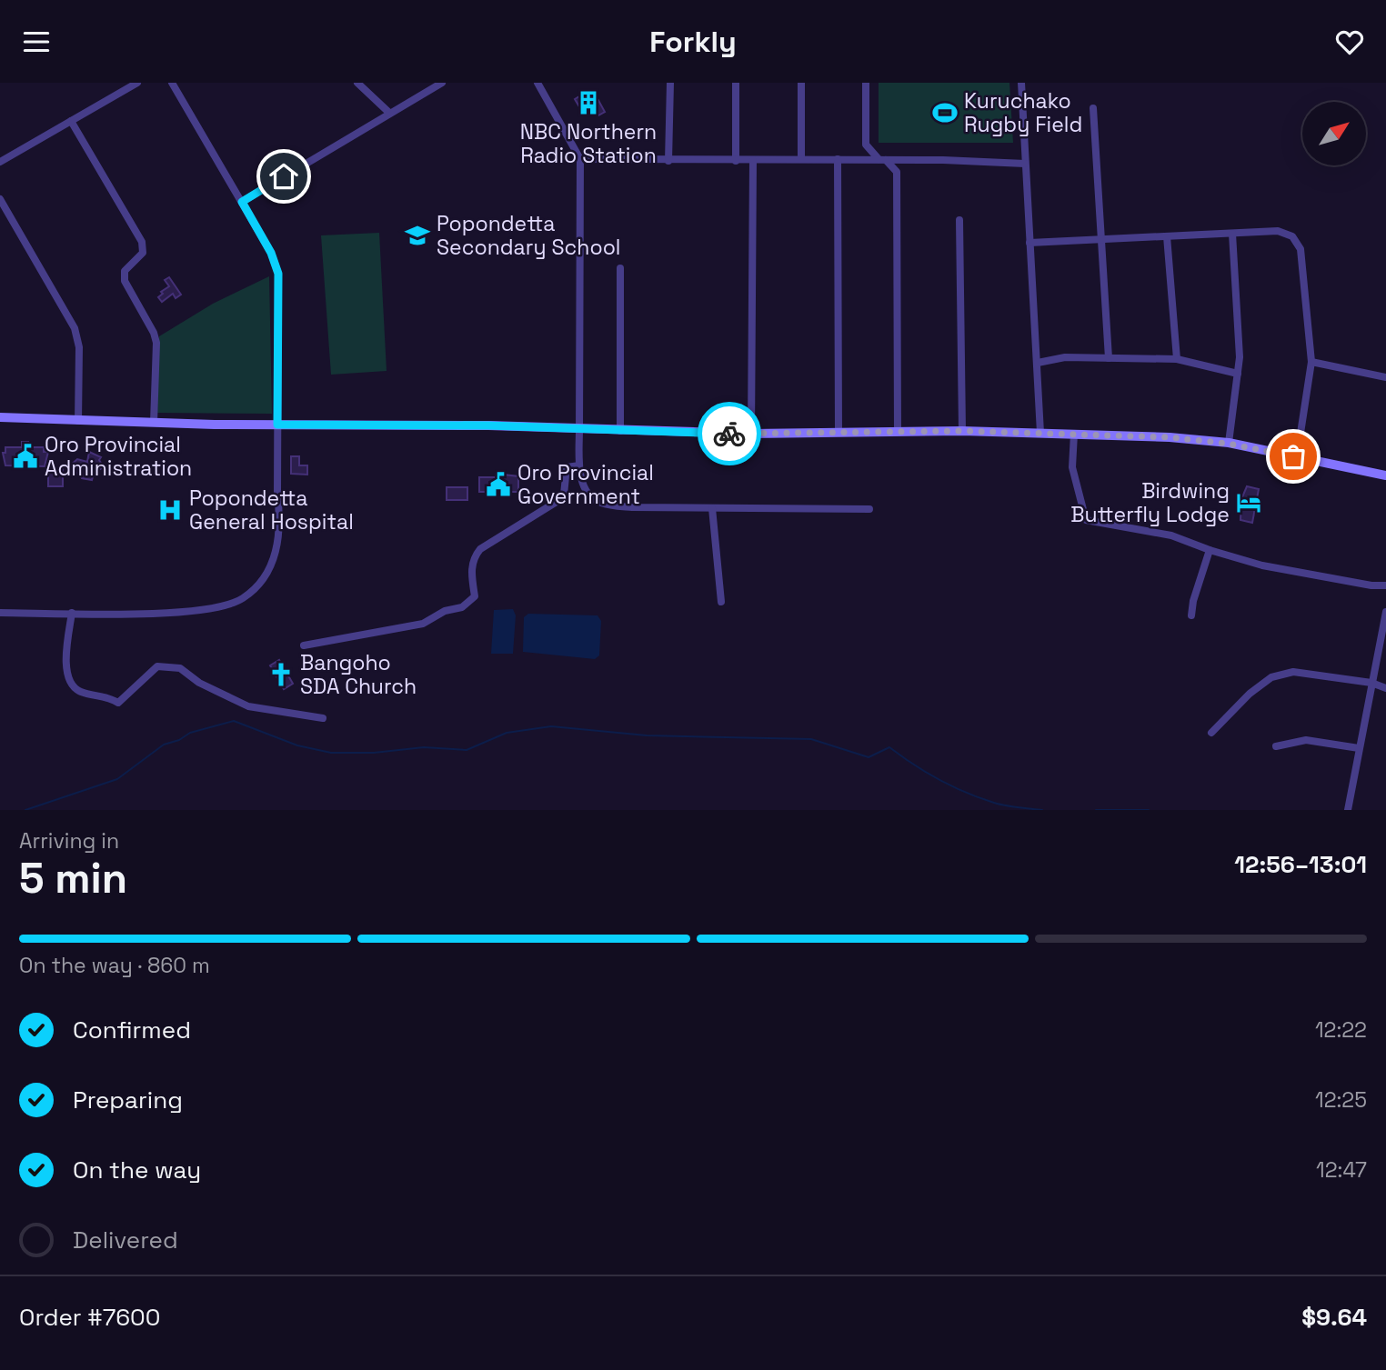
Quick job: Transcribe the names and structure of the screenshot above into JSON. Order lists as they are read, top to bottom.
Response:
{
  "places": {
    "building": ["NBC Northern Radio Station"],
    "sports": ["Kuruchako Rugby Field"],
    "school or university": ["Popondetta Secondary School"],
    "public building": ["Oro Provincial Administration", "Oro Provincial Government"],
    "hotel": ["Birdwing Butterfly Lodge"],
    "hospital": ["Popondetta General Hospital"],
    "church": ["Bangoho SDA Church"]
  },
  "north": "top right",
  "page": {
    "header": "Forkly",
    "heading": ["5 min", "Arriving in", "12:56–13:01"],
    "panel": ["Order #7600", "$9.64"],
    "bar": "On the way · 860 m",
    "list": [
      ["Confirmed", "12:22"],
      ["Preparing", "12:25"],
      ["On the way", "12:47"],
      "Delivered"
    ]
  }
}
